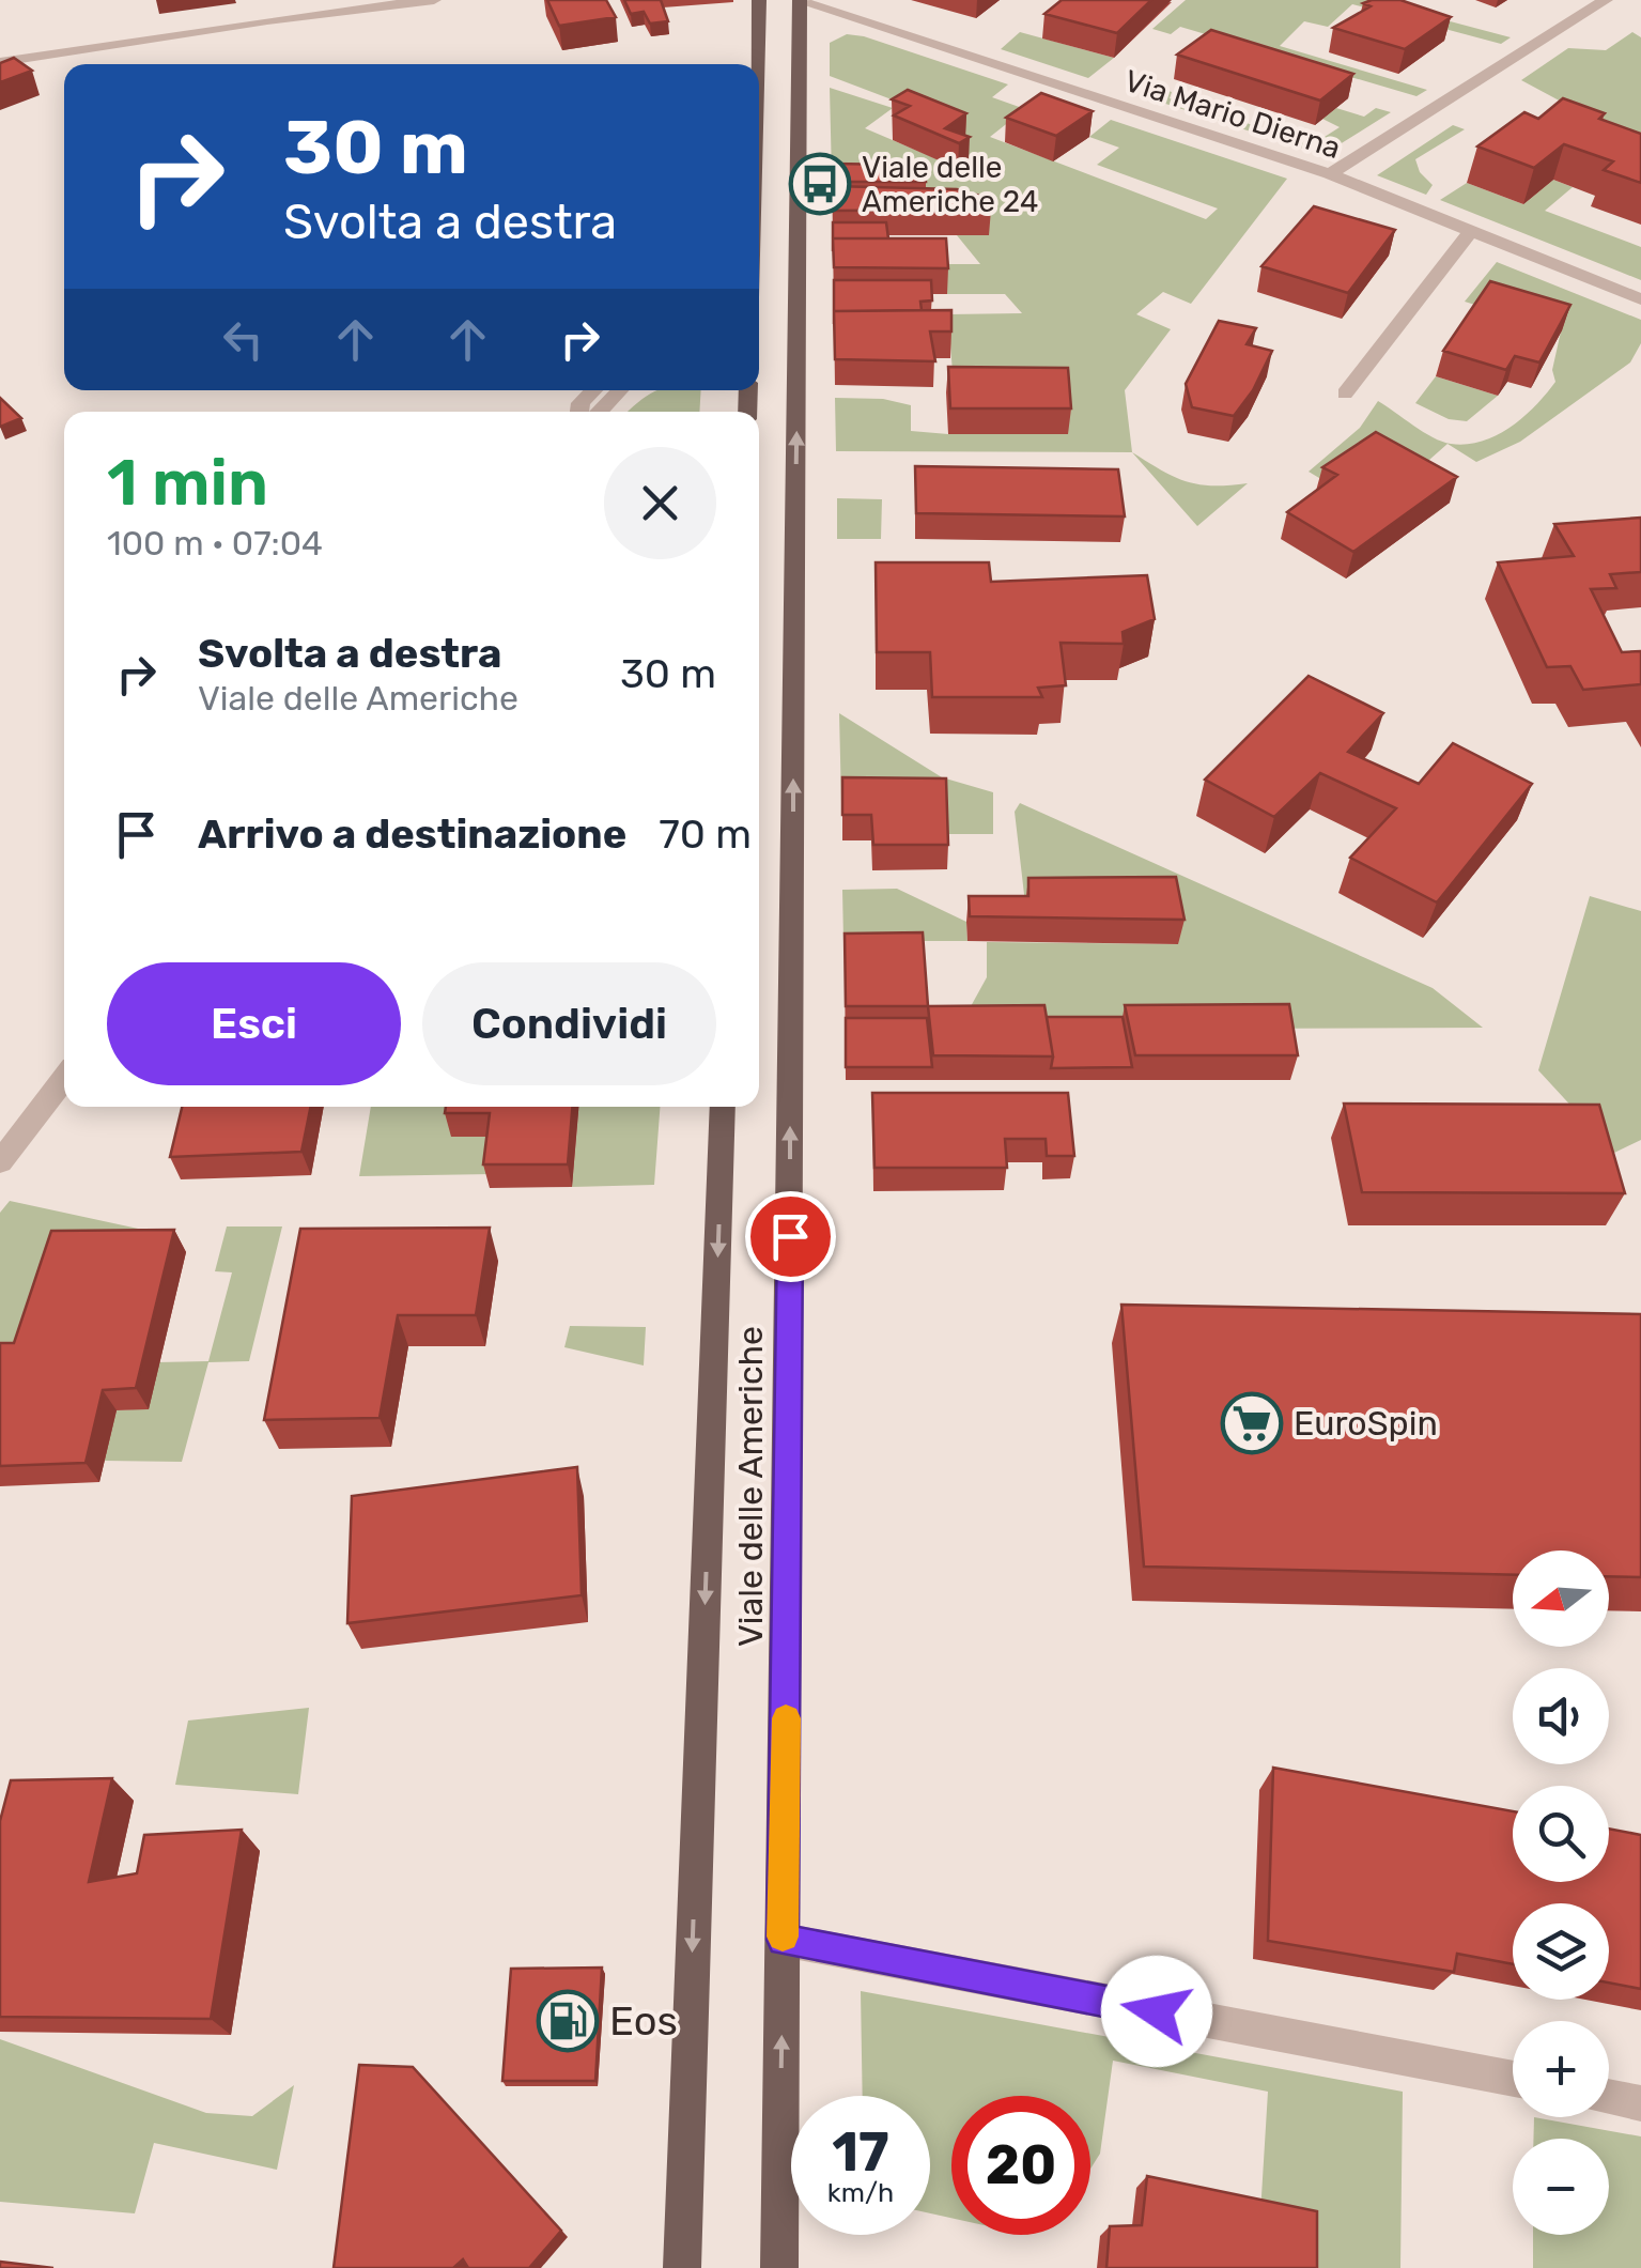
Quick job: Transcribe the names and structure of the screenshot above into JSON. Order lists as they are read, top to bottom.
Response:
{
  "streets": {
    "main road": ["Viale delle Americhe"],
    "street": ["Via Mario Dierna"]
  },
  "crossings": [
    ["Via Mario Dierna", "Viale delle Americhe"]
  ],
  "places": {
    "bus stop": ["Viale delle Americhe 24"],
    "supermarket": ["EuroSpin"],
    "fuel station": ["Eos"]
  },
  "north": "left",
  "page": {
    "turn": ["30 m", "Svolta a destra"],
    "heading": ["1 min", "100 m · 07:04"],
    "list": [
      {
        "name": "Svolta a destra",
        "note": "Viale delle Americhe",
        "value": "30 m"
      },
      {
        "name": "Arrivo a destinazione",
        "value": "70 m"
      }
    ],
    "buttons": ["Esci", "Condividi"],
    "map_buttons": ["+", "−"],
    "speed": "17 km/h",
    "limit": "20"
  }
}
